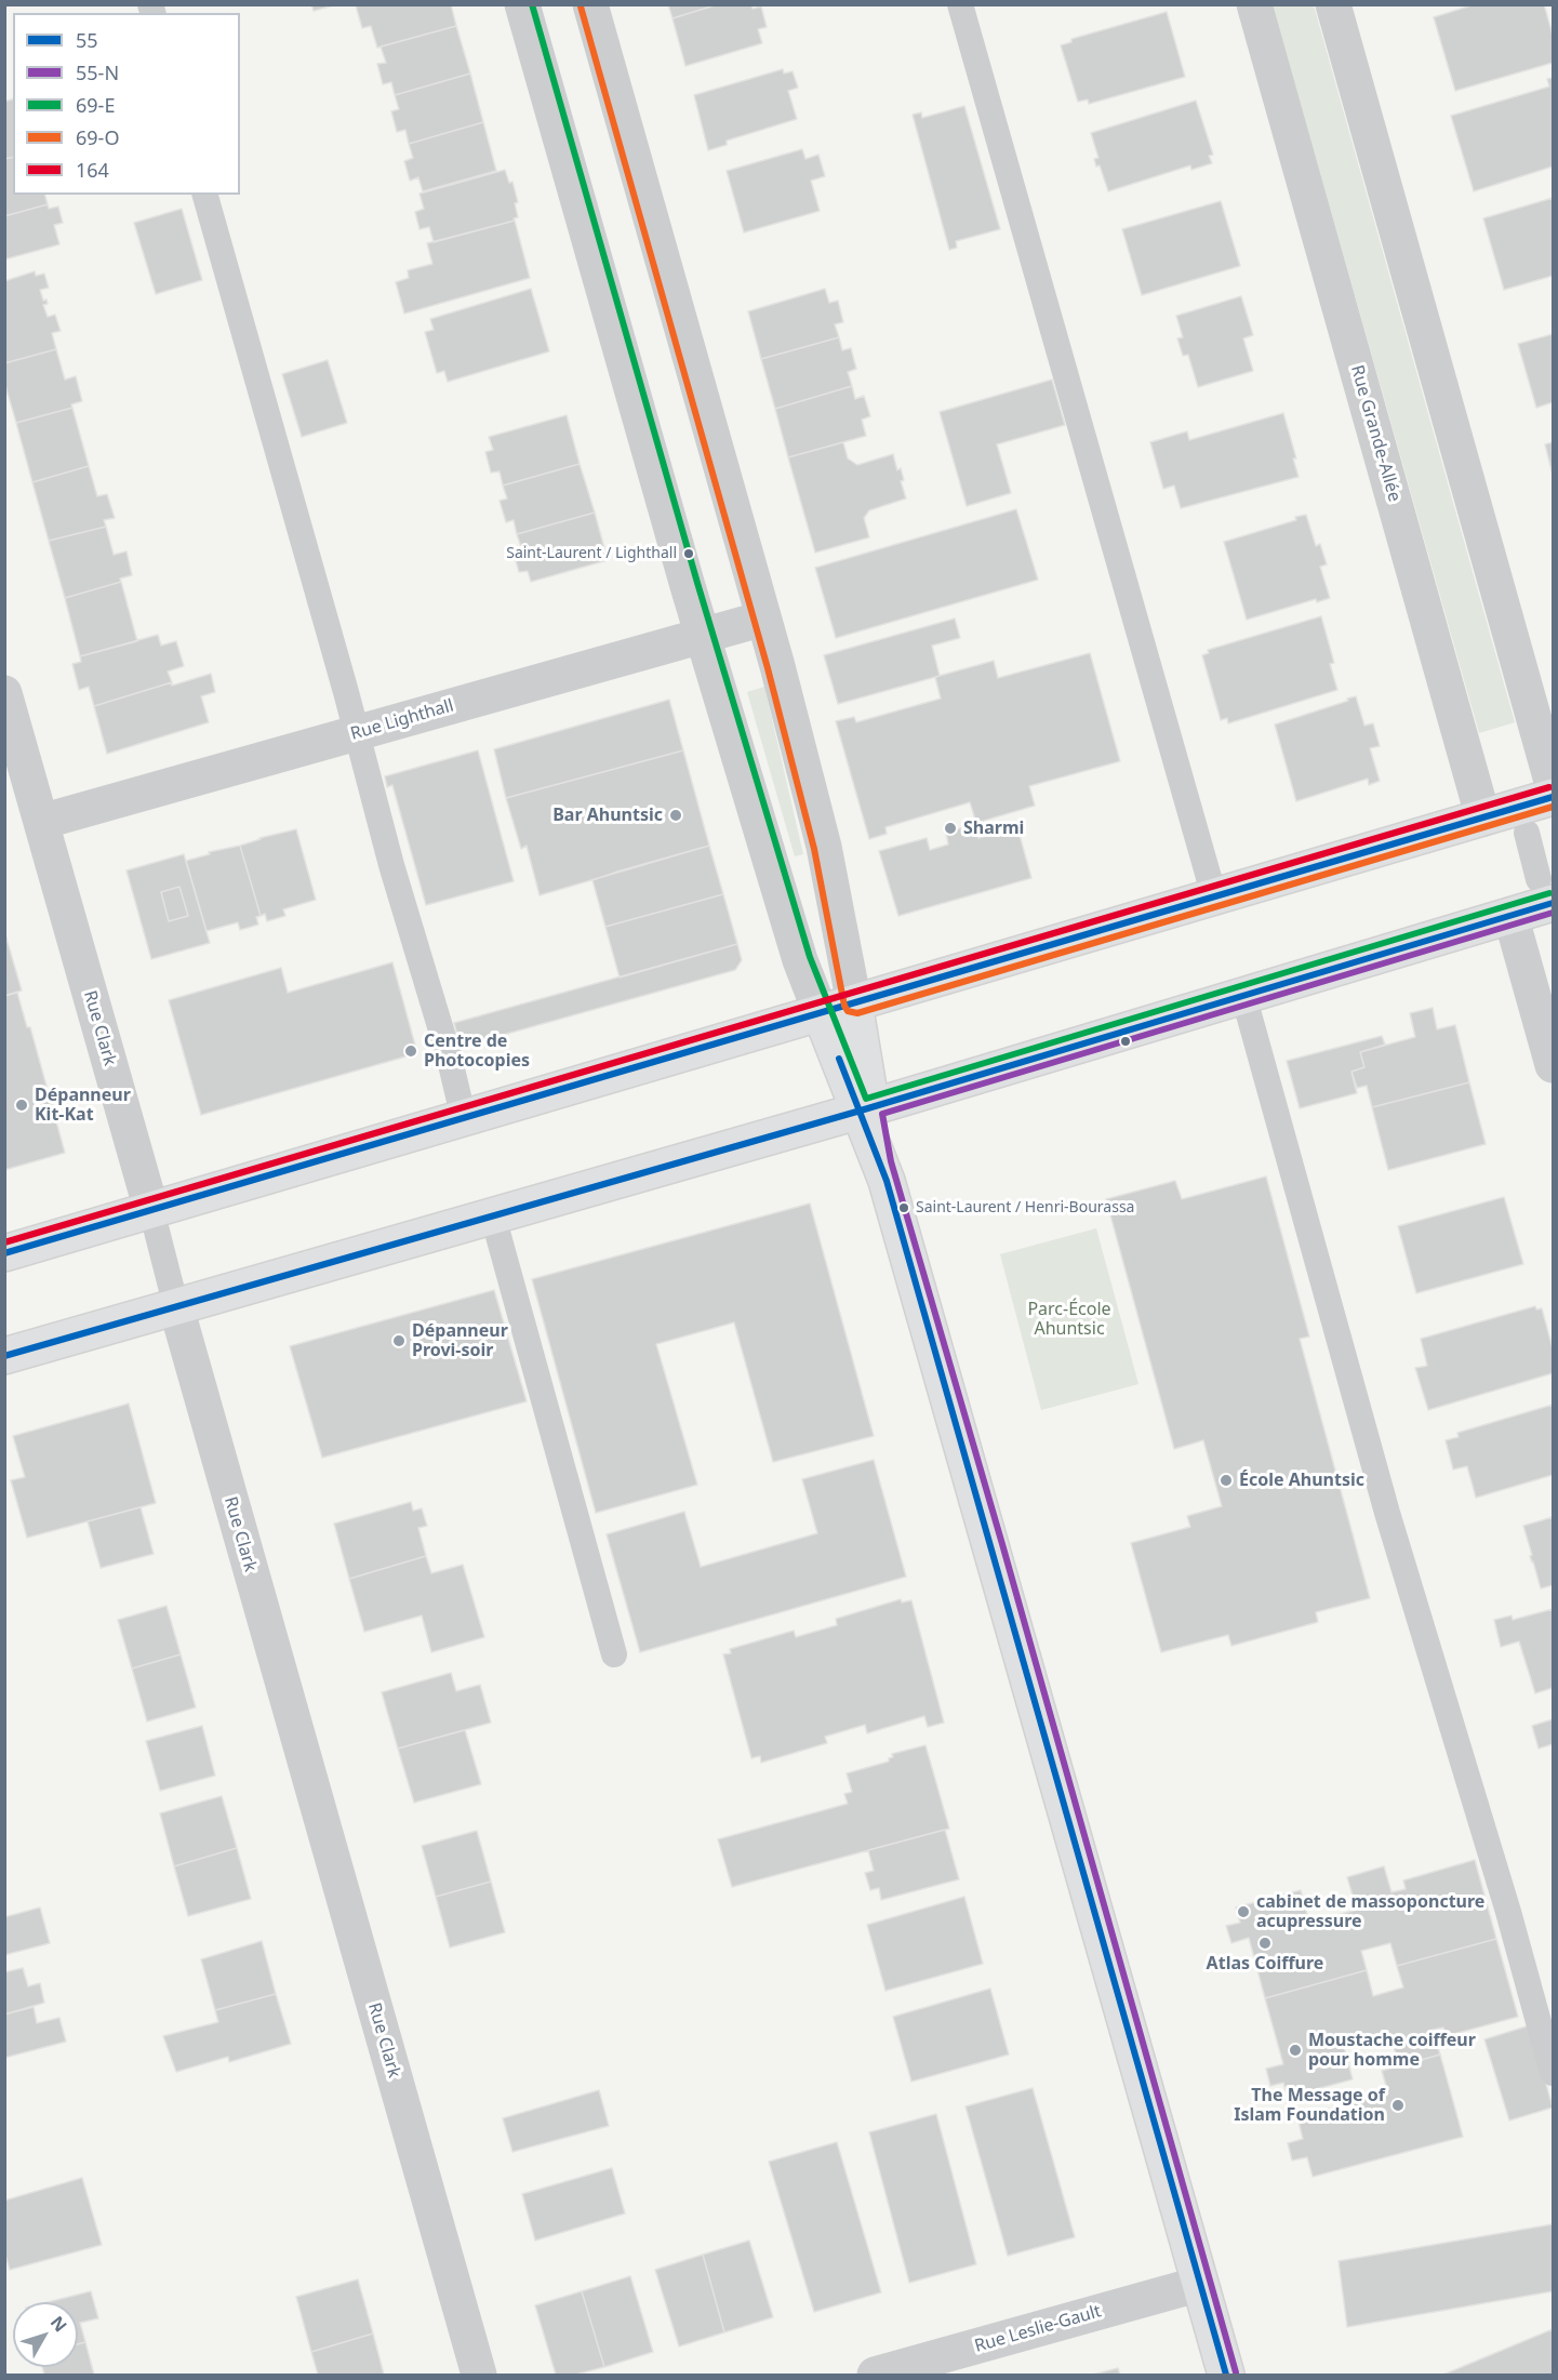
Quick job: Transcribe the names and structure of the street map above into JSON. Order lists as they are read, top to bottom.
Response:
{
  "streets": {
    "street": [
      "Rue Grande-Allée",
      "Rue Lighthall",
      "Rue Clark",
      "Rue Leslie-Gault"
    ]
  },
  "crossings": [
    ["Rue Lighthall", "Rue Clark"]
  ],
  "parks": ["Parc-École Ahuntsic"],
  "places": [
    "Saint-Laurent / Lighthall",
    "Bar Ahuntsic",
    "Sharmi",
    "Centre de Photocopies",
    "Dépanneur Kit-Kat",
    "Saint-Laurent / Henri-Bourassa",
    "Dépanneur Provi-soir",
    "École Ahuntsic",
    "cabinet de massoponcture acupressure",
    "Atlas Coiffure",
    "Moustache coiffeur pour homme",
    "The Message of Islam Foundation"
  ],
  "lines": [
    "transit line 69-E",
    "transit line 69-O",
    "transit line 164",
    "transit line 55",
    "transit line 55-N"
  ],
  "legend": [
    "55",
    "55-N",
    "69-E",
    "69-O",
    "164"
  ],
  "north": "top right"
}
